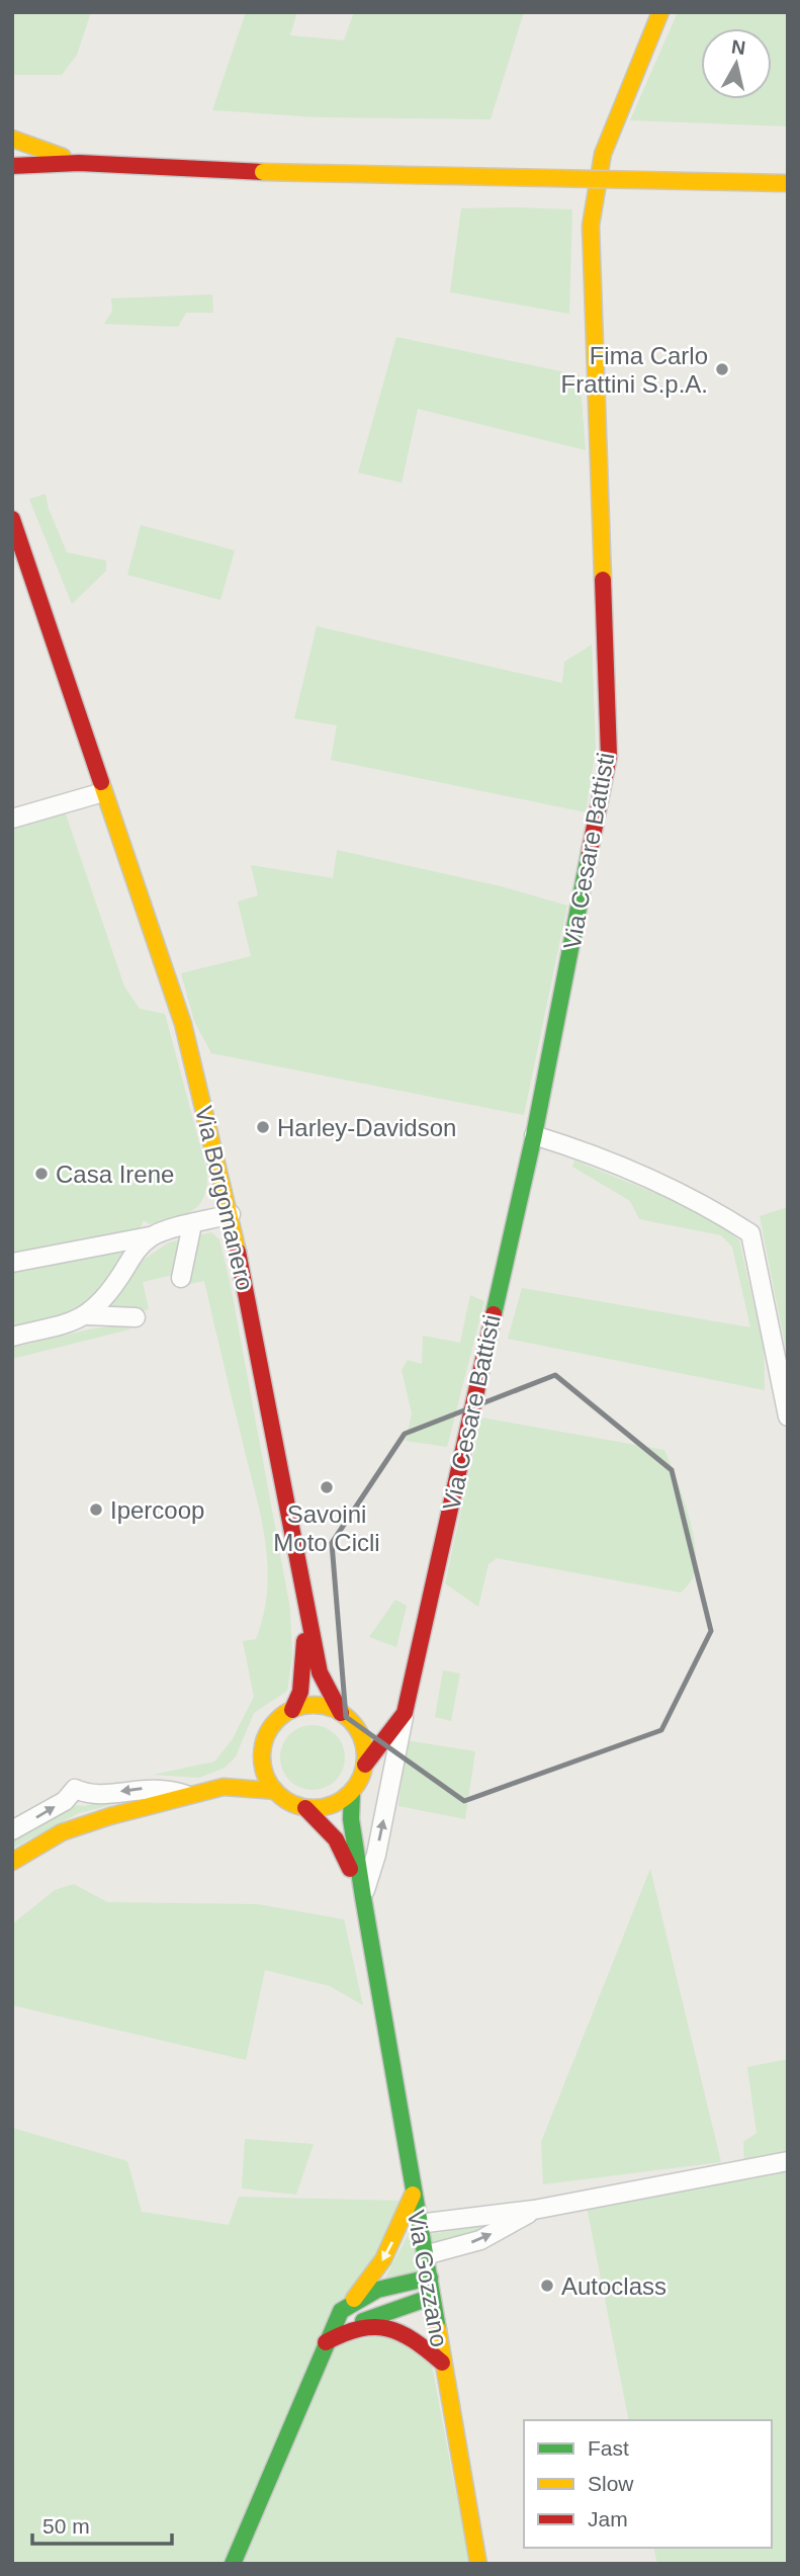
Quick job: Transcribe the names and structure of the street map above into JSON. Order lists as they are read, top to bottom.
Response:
{
  "streets": {
    "main road": ["Via Cesare Battisti", "Via Borgomanero", "Via Gozzano"]
  },
  "crossings": [
    ["Via Cesare Battisti", "Via Borgomanero"],
    ["Via Cesare Battisti", "Via Gozzano"]
  ],
  "places": [
    "Fima Carlo Frattini S.p.A.",
    "Harley-Davidson",
    "Casa Irene",
    "Savoini Moto Cicli",
    "Ipercoop",
    "Autoclass"
  ],
  "legend": ["Fast", "Slow", "Jam"],
  "scale_bar": "50 m",
  "north": "top"
}
